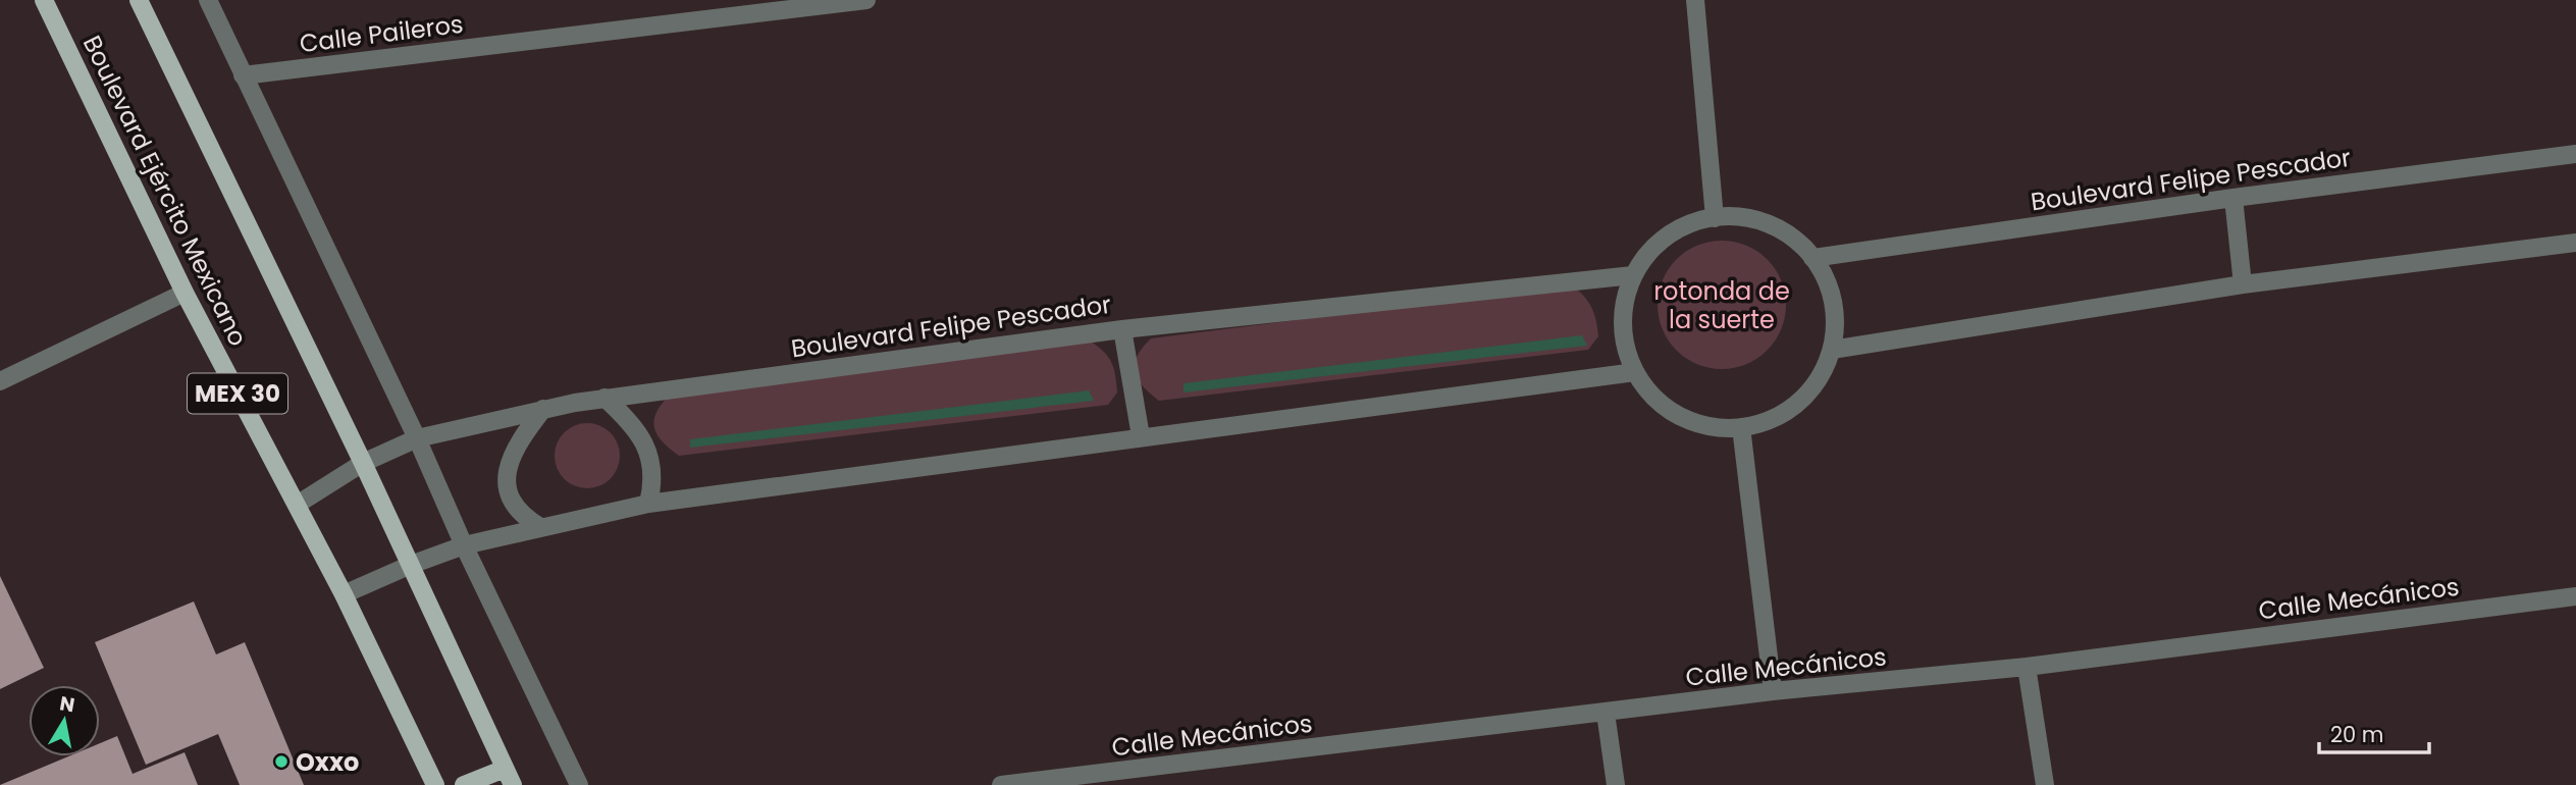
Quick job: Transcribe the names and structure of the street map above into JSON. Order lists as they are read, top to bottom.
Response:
{
  "streets": {
    "main road": ["Boulevard Ejército Mexicano", "MEX 30"],
    "street": ["Calle Paileros", "Boulevard Felipe Pescador", "Calle Mecánicos"]
  },
  "crossings": [
    ["Boulevard Felipe Pescador", "Boulevard Ejército Mexicano"],
    ["Boulevard Felipe Pescador", "MEX 30"]
  ],
  "parks": ["rotonda de la suerte"],
  "places": ["Oxxo"],
  "scale_bar": "20 m",
  "north": "top"
}
